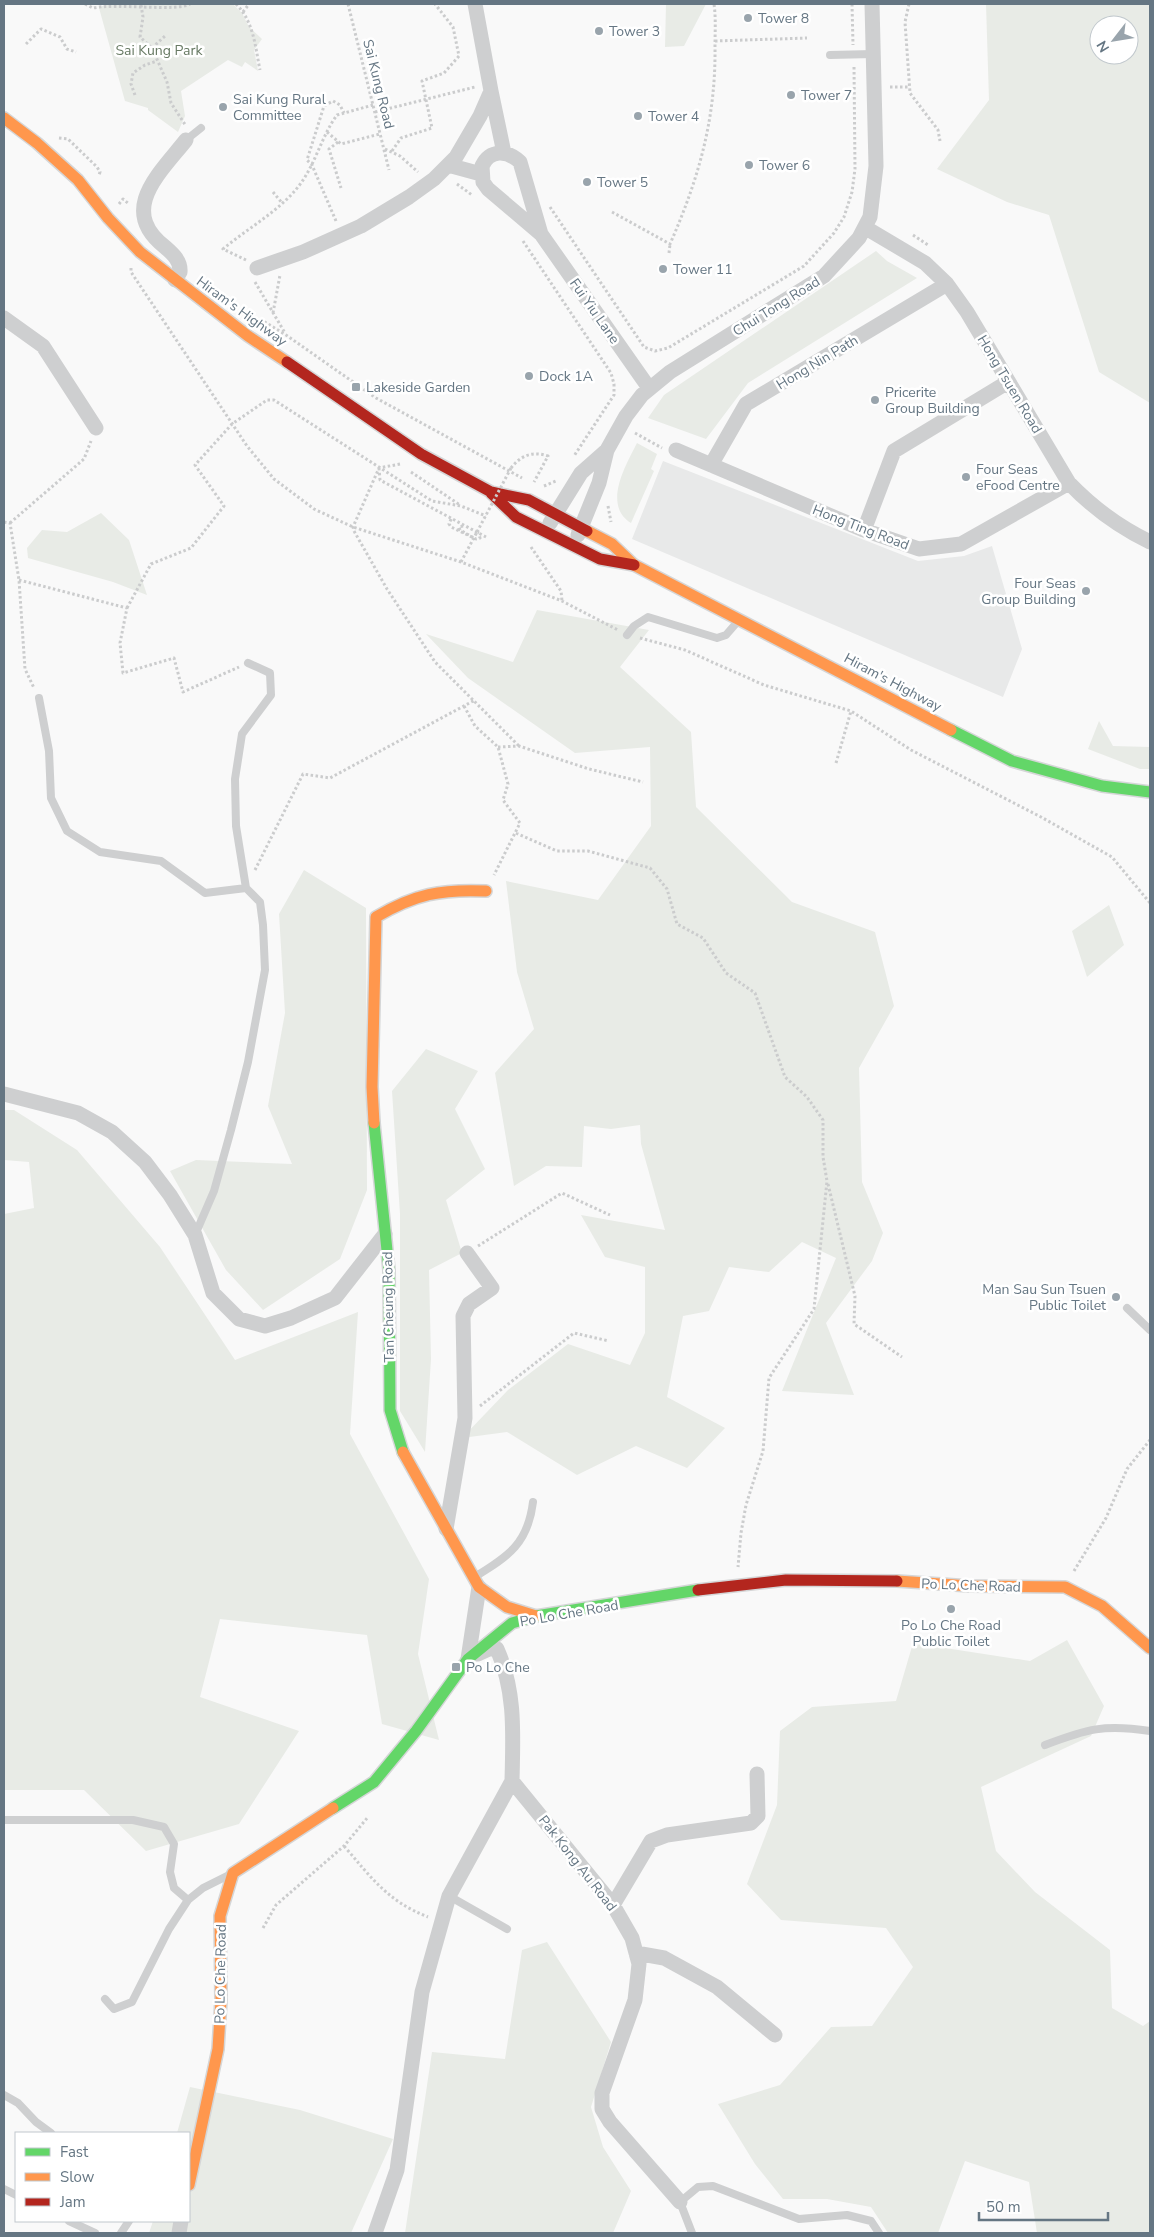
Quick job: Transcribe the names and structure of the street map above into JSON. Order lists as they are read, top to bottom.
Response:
{
  "streets": {
    "street": [
      "Chui Tong Road",
      "Hiram's Highway",
      "Fui Yiu Lane",
      "Hong Nin Path",
      "Hong Tsuen Road",
      "Hong Ting Road",
      "Tan Cheung Road",
      "Po Lo Che Road",
      "Pak Kong Au Road"
    ],
    "path": ["Sai Kung Road"]
  },
  "crossings": [
    ["Chui Tong Road", "Hiram's Highway"],
    ["Chui Tong Road", "Fui Yiu Lane"],
    ["Chui Tong Road", "Hong Tsuen Road"],
    ["Hong Nin Path", "Hong Tsuen Road"],
    ["Hong Nin Path", "Hong Ting Road"],
    ["Hong Tsuen Road", "Hong Ting Road"],
    ["Tan Cheung Road", "Po Lo Che Road"]
  ],
  "parks": ["Sai Kung Park"],
  "places": {
    "other": [
      "Tower 8",
      "Tower 3",
      "Tower 7",
      "Sai Kung Rural Committee",
      "Tower 4",
      "Tower 6",
      "Tower 5",
      "Tower 11",
      "Dock 1A",
      "Pricerite Group Building",
      "Four Seas eFood Centre",
      "Four Seas Group Building",
      "Man Sau Sun Tsuen Public Toilet",
      "Po Lo Che Road Public Toilet"
    ],
    "transit": ["Lakeside Garden", "Po Lo Che"]
  },
  "legend": ["Fast", "Slow", "Jam"],
  "scale_bar": "50 m",
  "north": "bottom left"
}
